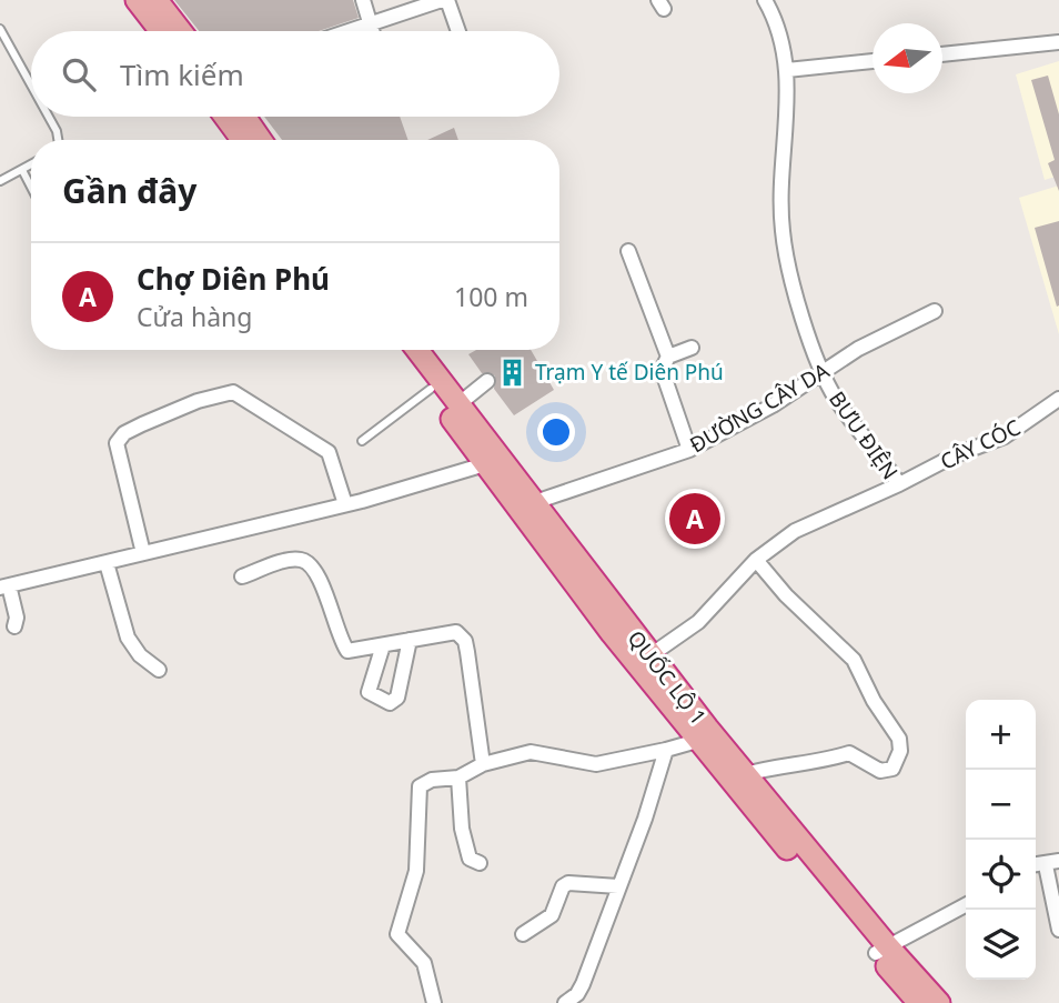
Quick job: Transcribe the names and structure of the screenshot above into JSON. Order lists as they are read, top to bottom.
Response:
{
  "streets": {
    "highway": ["QUỐC LỘ 1"],
    "street": ["ĐƯỜNG CÂY DA", "BƯU ĐIỆN", "CÂY CÓC"]
  },
  "crossings": [
    ["ĐƯỜNG CÂY DA", "BƯU ĐIỆN"],
    ["ĐƯỜNG CÂY DA", "QUỐC LỘ 1"],
    ["BƯU ĐIỆN", "CÂY CÓC"],
    ["BƯU ĐIỆN", "QUỐC LỘ 1"]
  ],
  "places": {
    "building": ["Trạm Y tế Diên Phú"]
  },
  "north": "left",
  "page": {
    "search": "Tìm kiếm",
    "heading": "Gần đây",
    "list": [
      {
        "mark": "A",
        "name": "Chợ Diên Phú",
        "note": "Cửa hàng",
        "value": "100 m"
      }
    ],
    "pins": "A",
    "map_buttons": ["+", "−"]
  }
}
